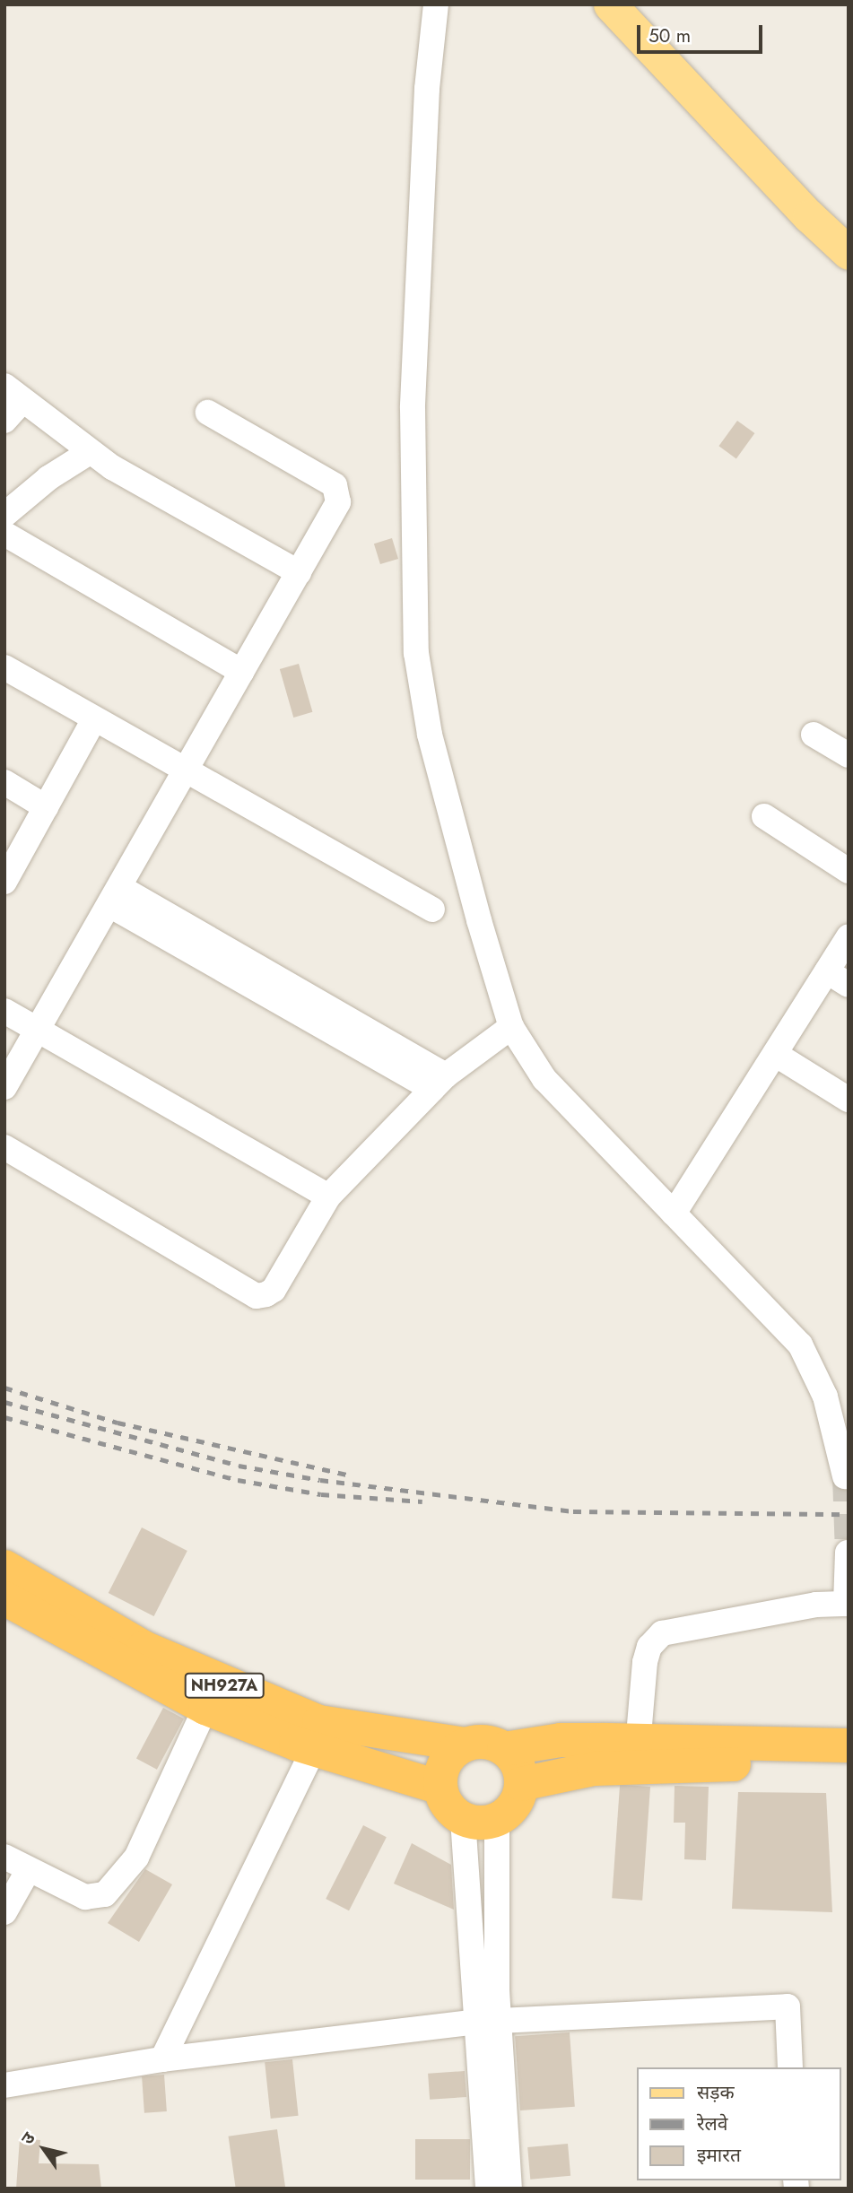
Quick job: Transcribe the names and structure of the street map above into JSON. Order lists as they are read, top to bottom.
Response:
{
  "streets": {
    "highway": ["NH927A"]
  },
  "legend": ["सड़क", "रेलवे", "इमारत"],
  "scale_bar": "50 m",
  "north": "top left"
}
